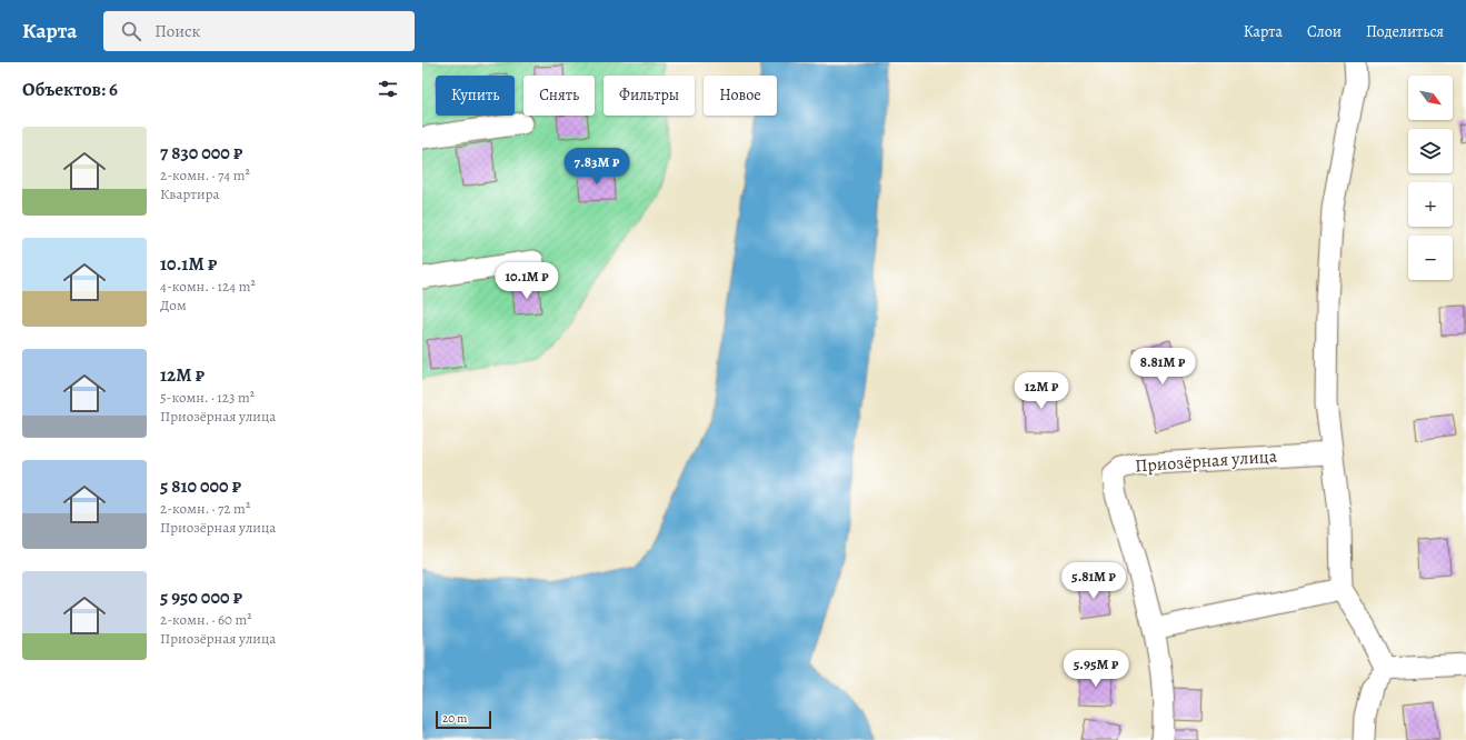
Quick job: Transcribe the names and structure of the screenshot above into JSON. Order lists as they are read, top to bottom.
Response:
{
  "streets": {
    "street": ["Приозёрная улица"]
  },
  "scale_bar": "20 m",
  "north": "bottom right",
  "page": {
    "header": "Карта",
    "search": "Поиск",
    "nav": ["Карта", "Слои", "Поделиться"],
    "heading": "Объектов: 6",
    "map_buttons": ["+", "−"],
    "chip": [
      "Купить",
      "Снять",
      "Фильтры",
      "Новое"
    ],
    "list": [
      {
        "name": "7 830 000 ₽",
        "note": "2-комн. · 74 m² · Квартира"
      },
      {
        "name": "10.1M ₽",
        "note": "4-комн. · 124 m² · Дом"
      },
      {
        "name": "12M ₽",
        "note": "5-комн. · 123 m² · Приозёрная улица"
      },
      {
        "name": "5 810 000 ₽",
        "note": "2-комн. · 72 m² · Приозёрная улица"
      },
      {
        "name": "5 950 000 ₽",
        "note": "2-комн. · 60 m² · Приозёрная улица"
      }
    ],
    "price": [
      "7.83M ₽",
      "10.1M ₽",
      "8.81M ₽",
      "12M ₽",
      "5.81M ₽",
      "5.95M ₽"
    ],
    "scale": "20 m"
  }
}
